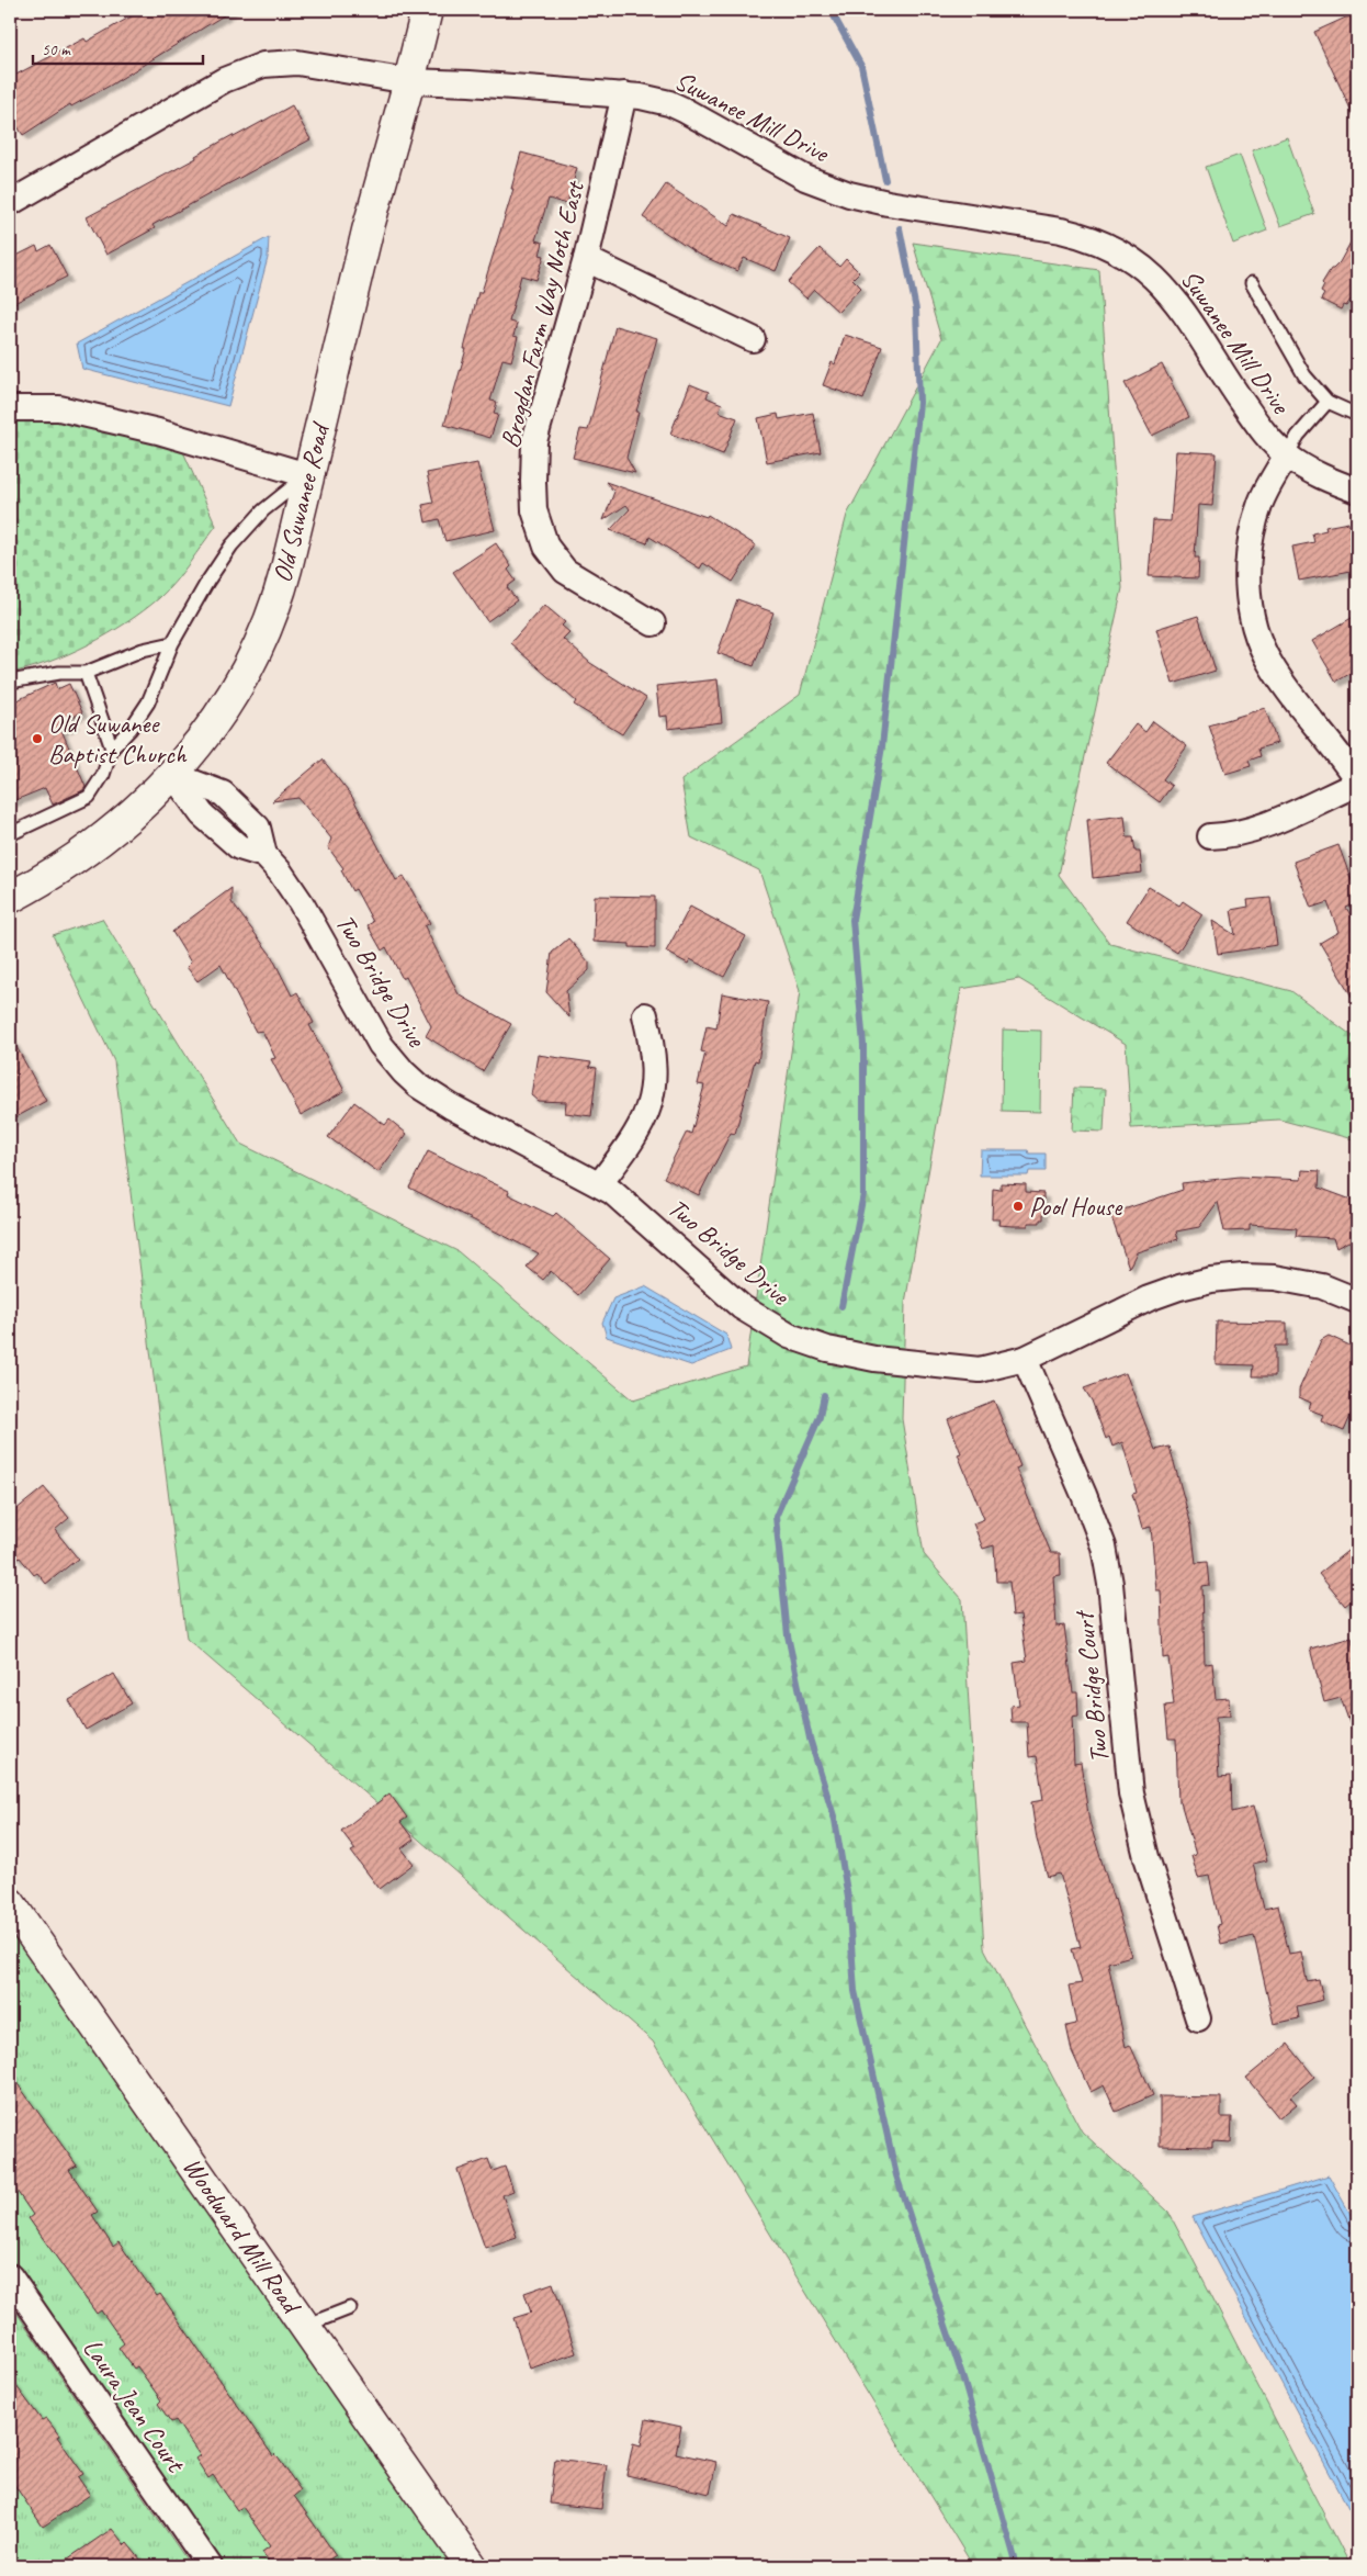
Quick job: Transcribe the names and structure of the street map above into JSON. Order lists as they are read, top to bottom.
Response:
{
  "streets": {
    "street": [
      "Suwanee Mill Drive",
      "Brogdan Farm Way Noth East",
      "Old Suwanee Road",
      "Two Bridge Drive",
      "Two Bridge Court",
      "Woodward Mill Road",
      "Laura Jean Court"
    ]
  },
  "crossings": [
    ["Suwanee Mill Drive", "Brogdan Farm Way Noth East"],
    ["Suwanee Mill Drive", "Old Suwanee Road"],
    ["Old Suwanee Road", "Two Bridge Drive"],
    ["Two Bridge Drive", "Two Bridge Court"]
  ],
  "places": ["Old Suwanee Baptist Church", "Pool House"],
  "scale_bar": "50 m"
}
